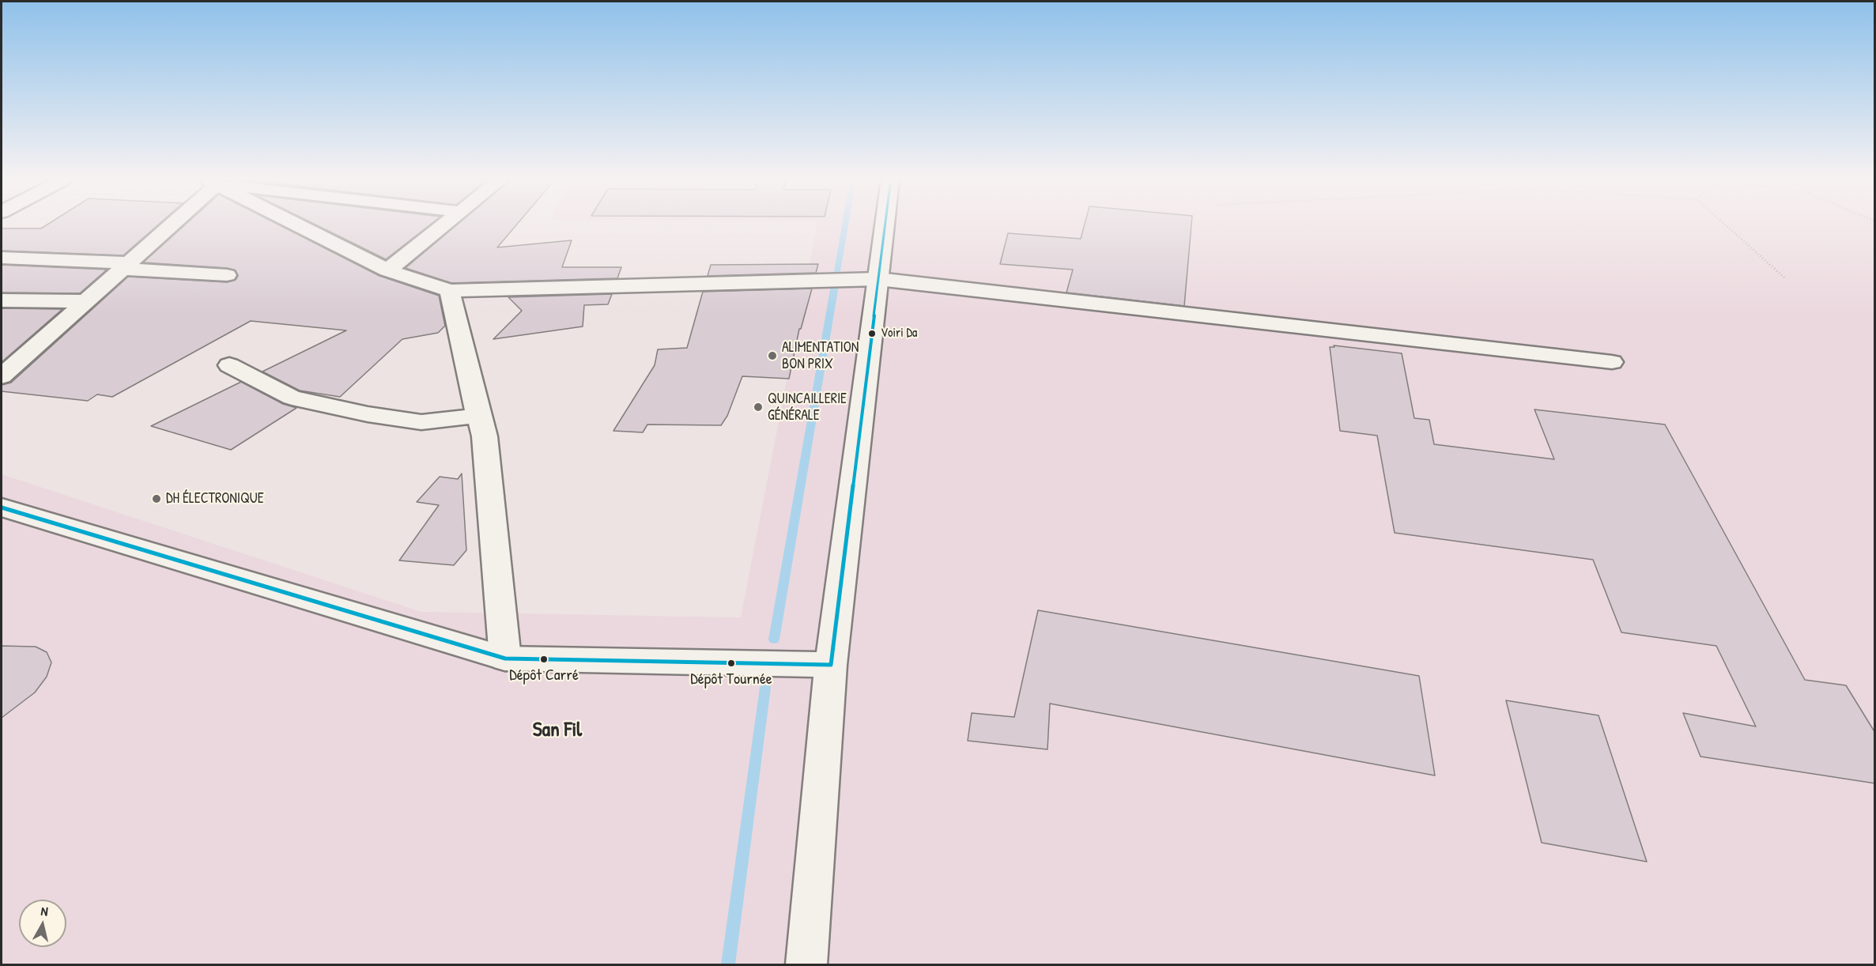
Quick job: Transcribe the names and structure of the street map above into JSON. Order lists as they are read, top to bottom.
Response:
{
  "districts": ["San Fil"],
  "places": [
    "Voiri Da",
    "ALIMENTATION BON PRIX",
    "QUINCAILLERIE GÉNÉRALE",
    "DH ÉLECTRONIQUE",
    "Dépôt Carré",
    "Dépôt Tournée"
  ],
  "north": "top"
}
